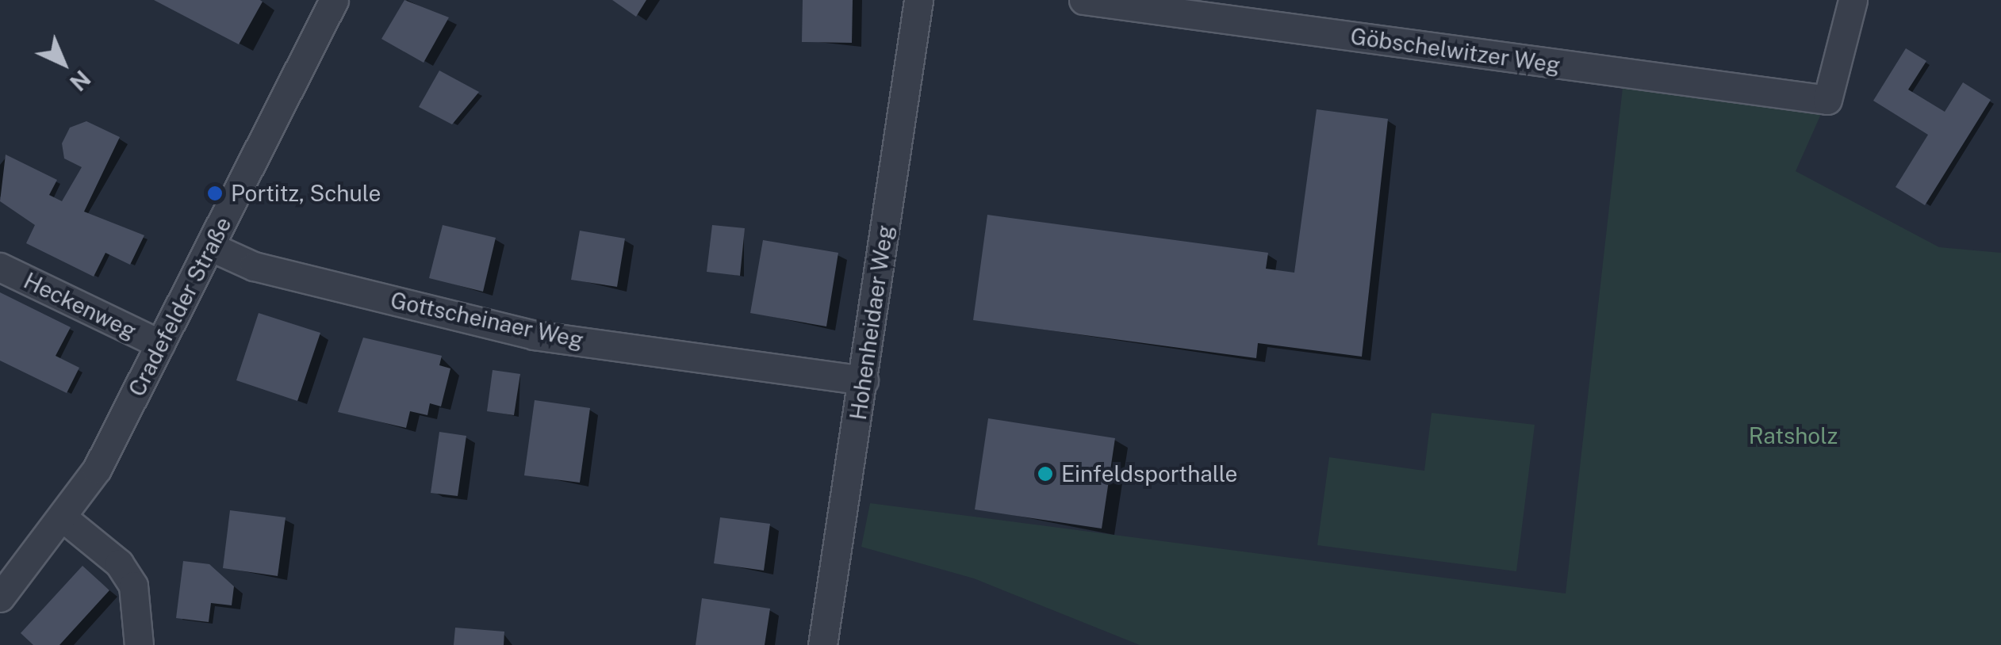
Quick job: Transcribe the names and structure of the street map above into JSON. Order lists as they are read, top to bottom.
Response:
{
  "streets": {
    "street": [
      "Göbschelwitzer Weg",
      "Heckenweg",
      "Cradefelder Straße",
      "Gottscheinaer Weg",
      "Hohenheidaer Weg"
    ]
  },
  "crossings": [
    ["Heckenweg", "Cradefelder Straße"],
    ["Cradefelder Straße", "Gottscheinaer Weg"],
    ["Gottscheinaer Weg", "Hohenheidaer Weg"]
  ],
  "parks": ["Ratsholz"],
  "places": ["Portitz, Schule", "Einfeldsporthalle"],
  "north": "bottom right"
}
